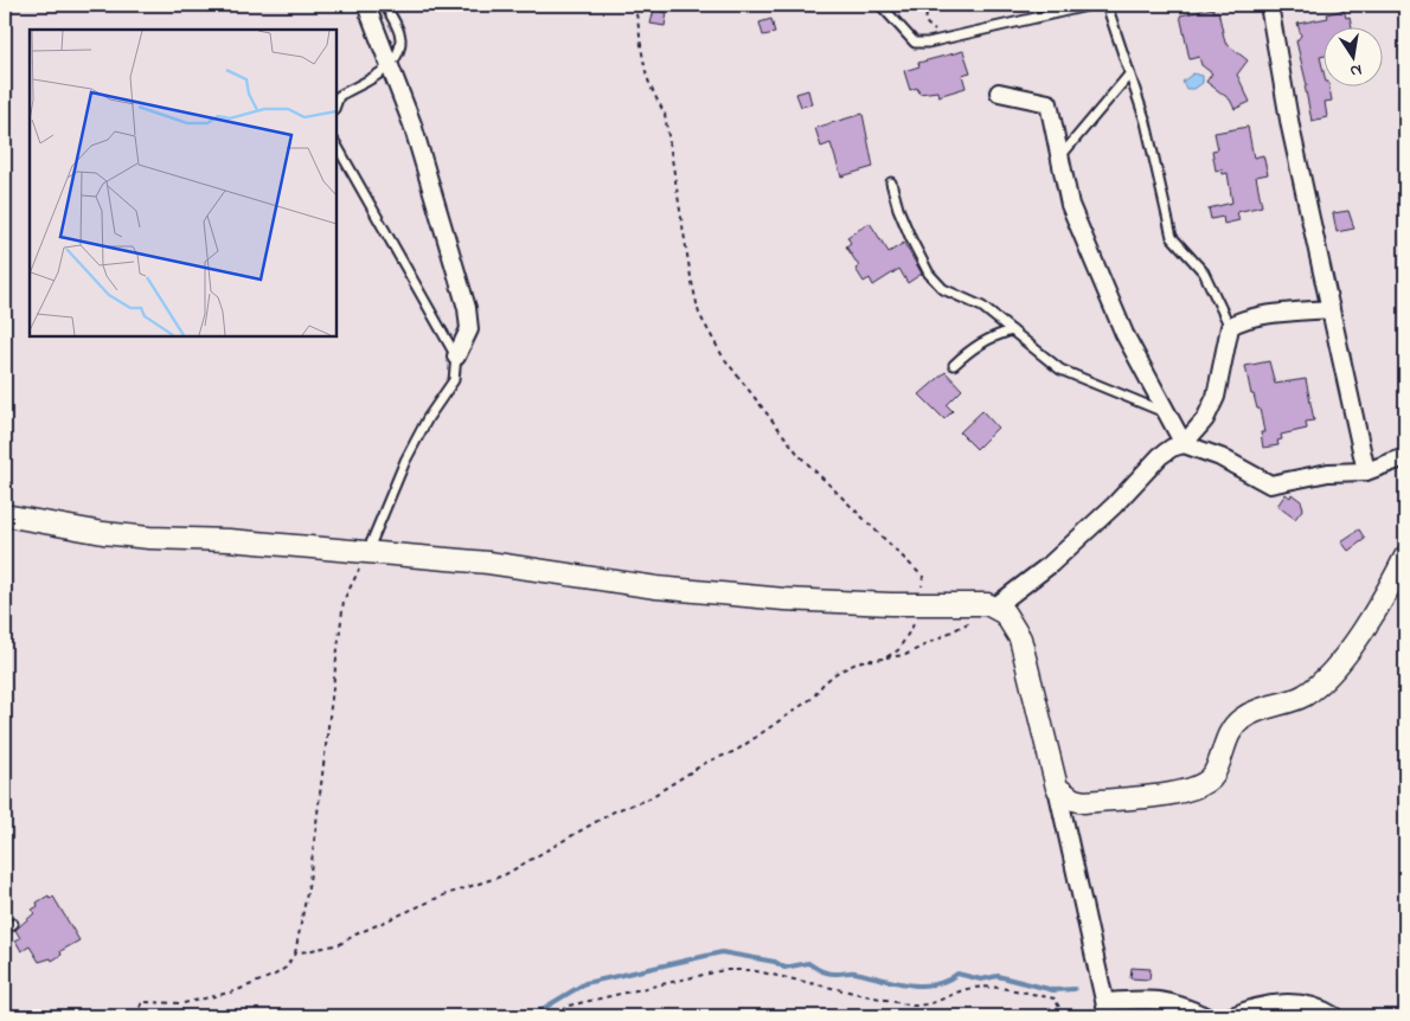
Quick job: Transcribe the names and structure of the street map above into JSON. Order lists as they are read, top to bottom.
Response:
{
  "north": "bottom"
}
